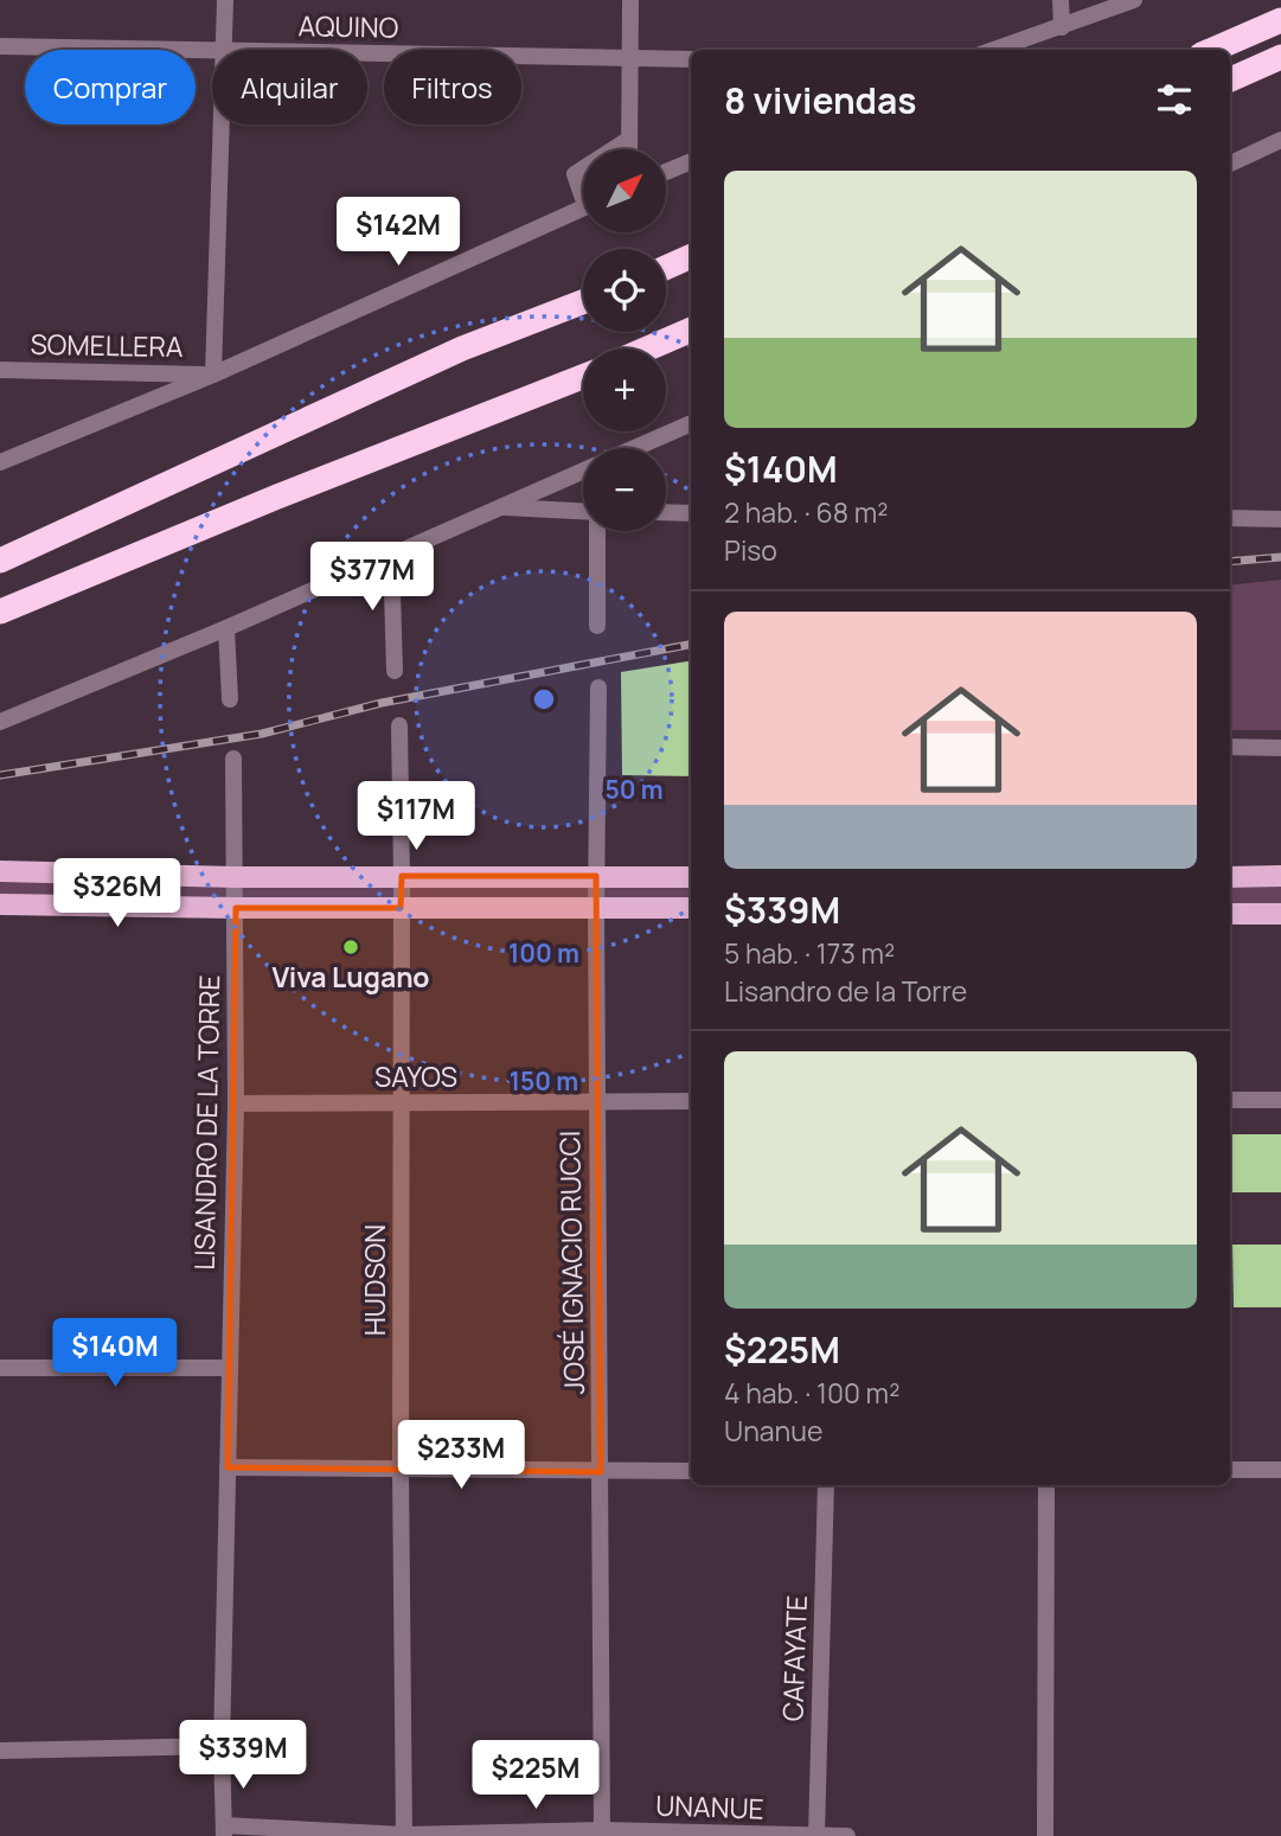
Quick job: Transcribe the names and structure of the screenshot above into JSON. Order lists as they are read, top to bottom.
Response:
{
  "streets": {
    "street": [
      "AQUINO",
      "SOMELLERA",
      "SAYOS",
      "LISANDRO DE LA TORRE",
      "JOSÉ IGNACIO RUCCI",
      "HUDSON",
      "CAFAYATE",
      "UNANUE"
    ]
  },
  "crossings": [
    ["SAYOS", "LISANDRO DE LA TORRE"],
    ["SAYOS", "JOSÉ IGNACIO RUCCI"],
    ["SAYOS", "HUDSON"],
    ["LISANDRO DE LA TORRE", "UNANUE"],
    ["JOSÉ IGNACIO RUCCI", "UNANUE"],
    ["HUDSON", "UNANUE"],
    ["CAFAYATE", "UNANUE"]
  ],
  "places": ["Viva Lugano"],
  "north": "top right",
  "page": {
    "chip": ["Comprar", "Alquilar", "Filtros"],
    "heading": "8 viviendas",
    "map_buttons": ["+", "−"],
    "list": [
      {
        "name": "$140M",
        "note": "2 hab. · 68 m² · Piso"
      },
      {
        "name": "$339M",
        "note": "5 hab. · 173 m² · Lisandro de la Torre"
      },
      {
        "name": "$225M",
        "note": "4 hab. · 100 m² · Unanue"
      }
    ],
    "price": [
      "$142M",
      "$377M",
      "$117M",
      "$326M",
      "$140M",
      "$233M",
      "$339M",
      "$225M"
    ]
  },
  "rings": ["50 m", "100 m", "150 m"]
}
